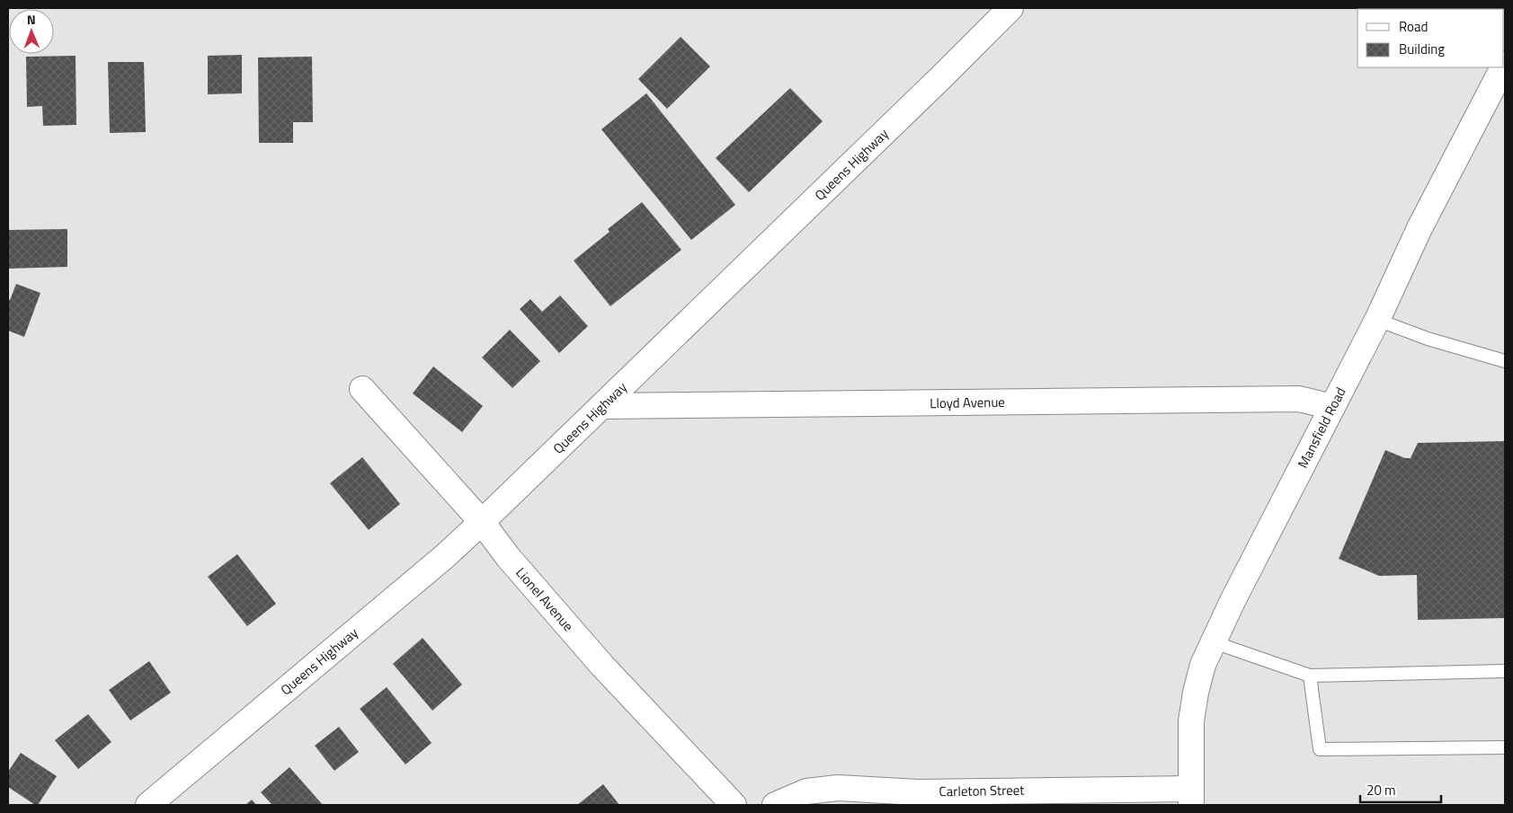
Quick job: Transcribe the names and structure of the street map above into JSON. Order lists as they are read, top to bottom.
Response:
{
  "streets": {
    "street": [
      "Queens Highway",
      "Lloyd Avenue",
      "Mansfield Road",
      "Lionel Avenue",
      "Carleton Street"
    ]
  },
  "crossings": [
    ["Queens Highway", "Lloyd Avenue"],
    ["Queens Highway", "Lionel Avenue"],
    ["Lloyd Avenue", "Mansfield Road"],
    ["Mansfield Road", "Carleton Street"]
  ],
  "legend": ["Road", "Building"],
  "scale_bar": "20 m",
  "north": "top"
}
